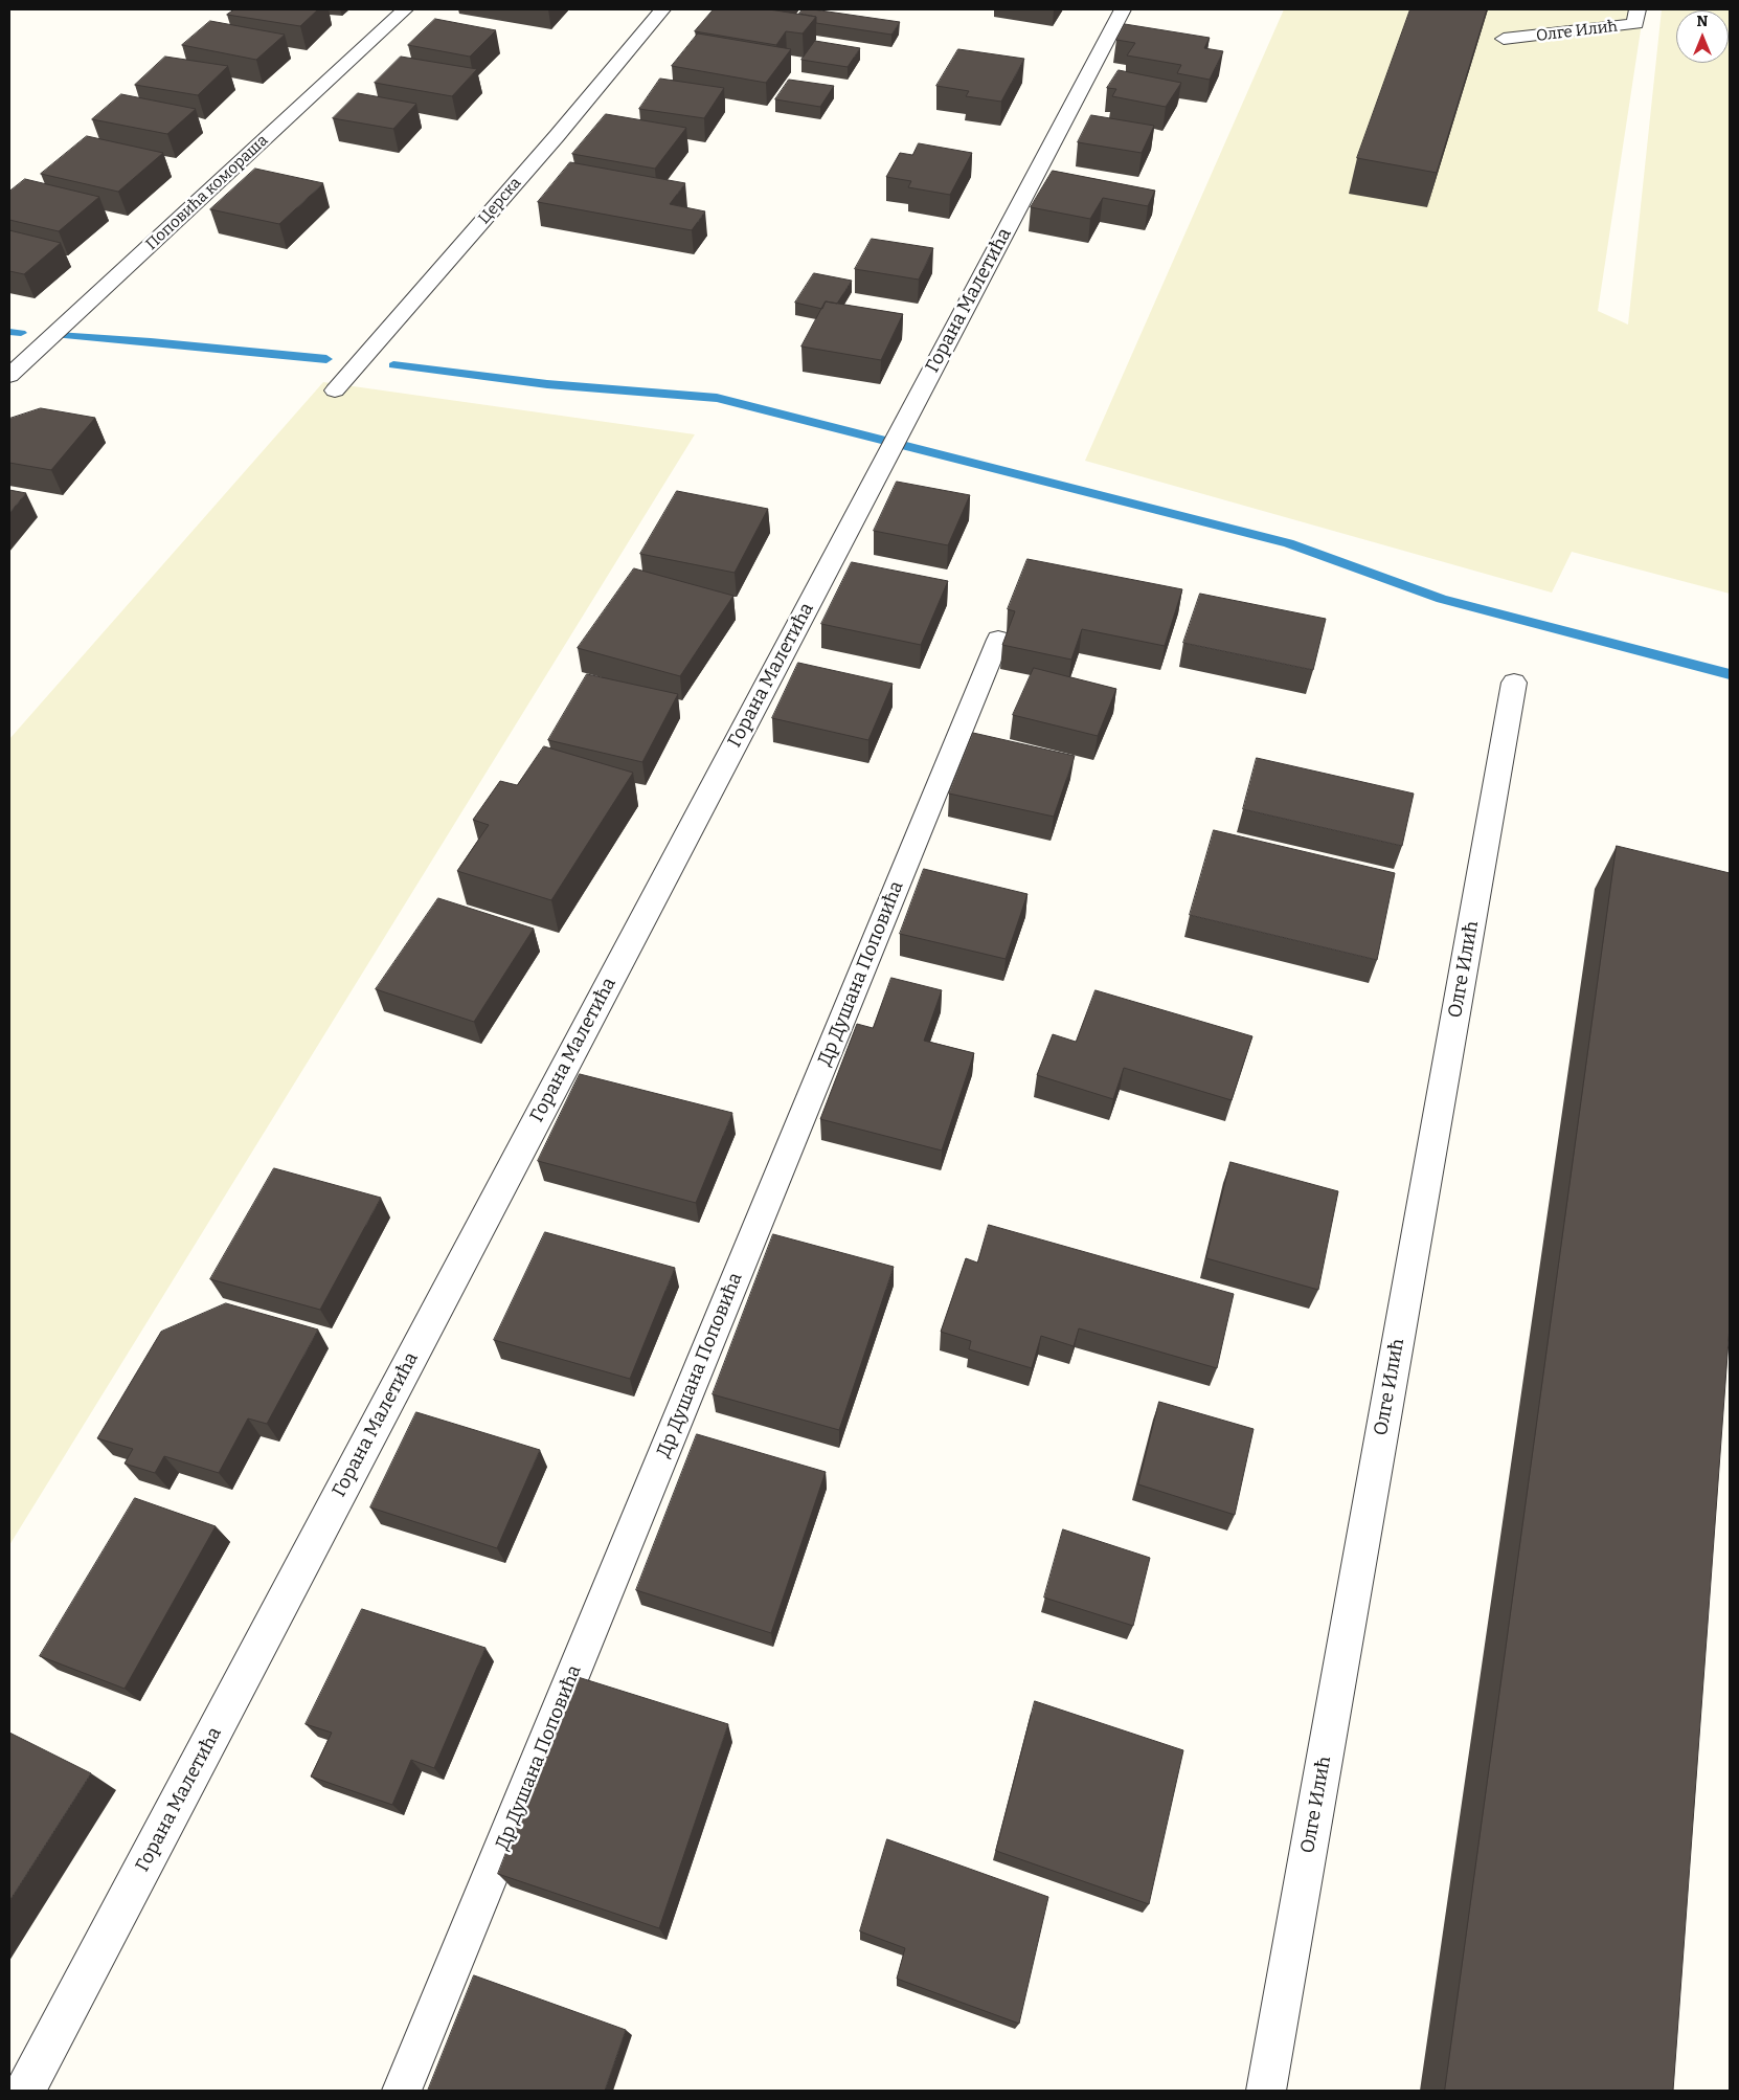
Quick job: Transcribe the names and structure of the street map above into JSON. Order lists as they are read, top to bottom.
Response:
{
  "streets": {
    "street": [
      "Олге Илић",
      "Поповића комораша",
      "Церска",
      "Горана Малетића",
      "Др Душана Поповића"
    ]
  },
  "north": "top"
}
